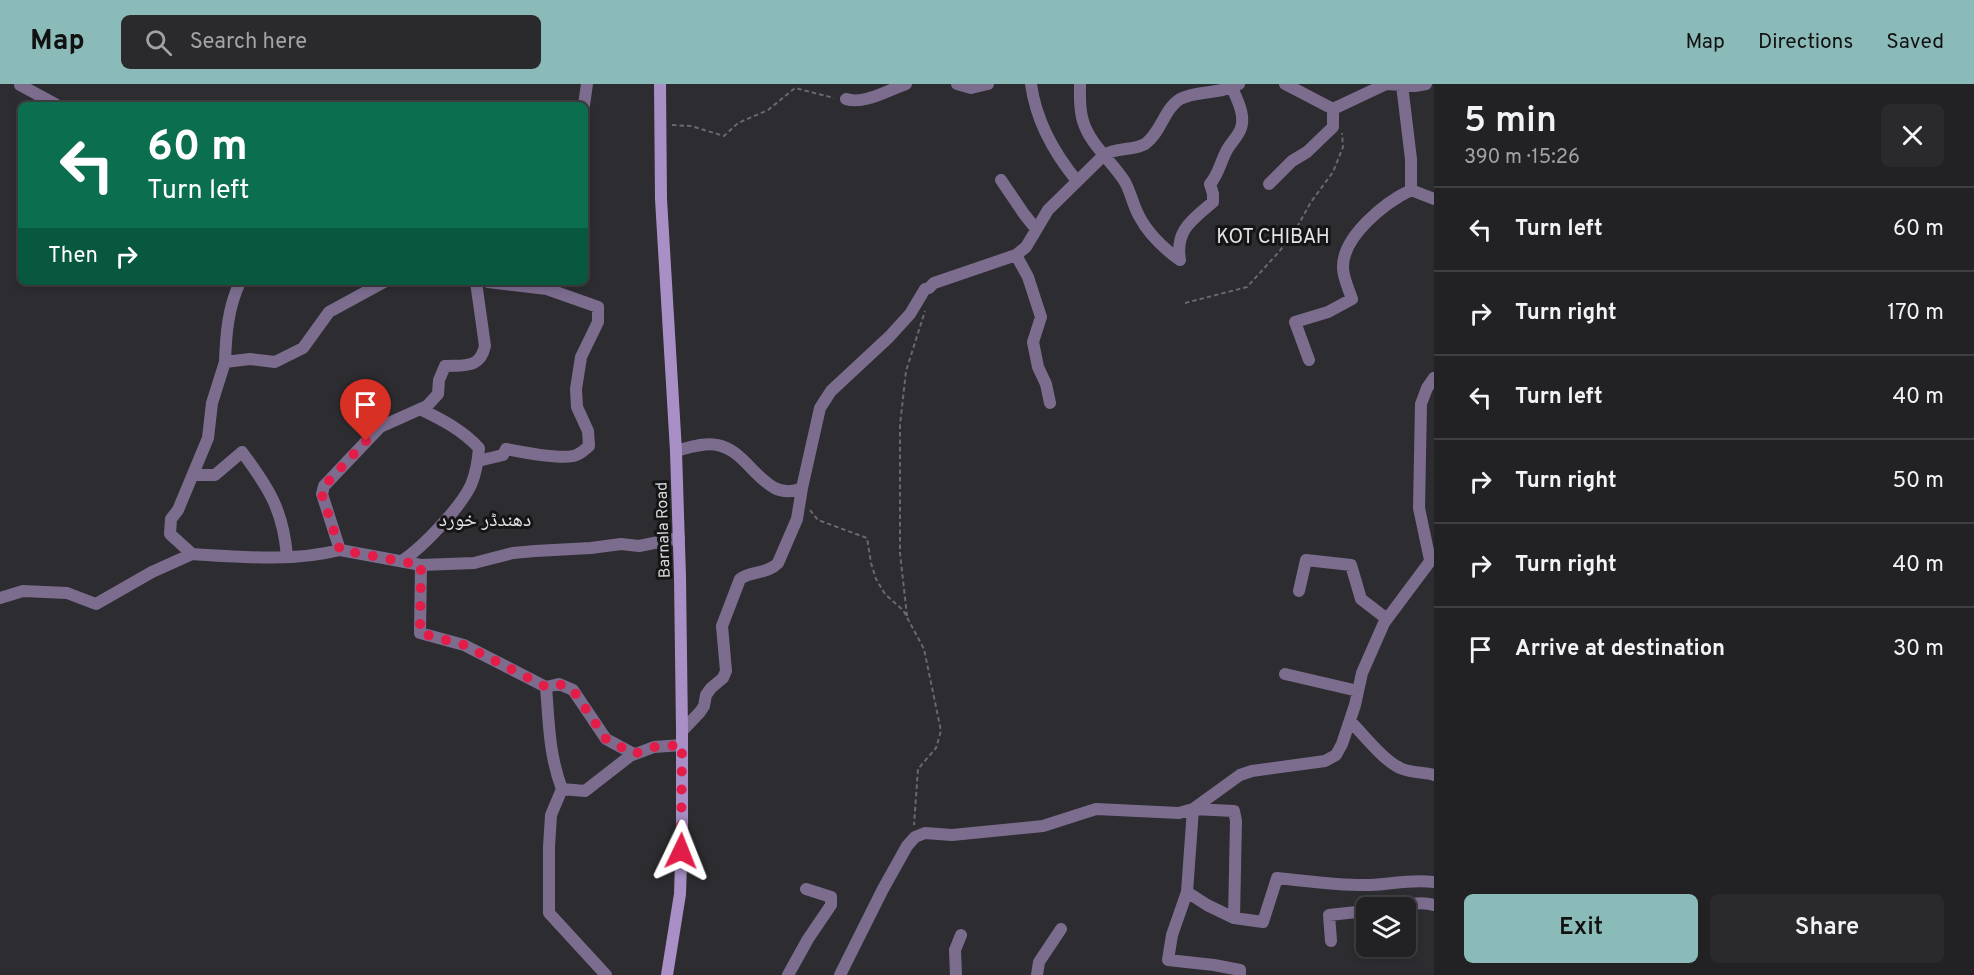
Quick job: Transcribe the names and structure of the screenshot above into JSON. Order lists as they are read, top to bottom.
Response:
{
  "streets": {
    "main road": ["Barnala Road"]
  },
  "districts": ["KOT CHIBAH", "دھندڈر خورد"],
  "page": {
    "header": "Map",
    "search": "Search here",
    "nav": ["Map", "Directions", "Saved"],
    "heading": ["5 min", "390 m · 15:26"],
    "turn": ["60 m", "Turn left"],
    "list": [
      {
        "name": "Turn left",
        "value": "60 m"
      },
      {
        "name": "Turn right",
        "value": "170 m"
      },
      {
        "name": "Turn left",
        "value": "40 m"
      },
      {
        "name": "Turn right",
        "value": "50 m"
      },
      {
        "name": "Turn right",
        "value": "40 m"
      },
      {
        "name": "Arrive at destination",
        "value": "30 m"
      }
    ],
    "then": "Then",
    "buttons": ["Exit", "Share"]
  }
}
